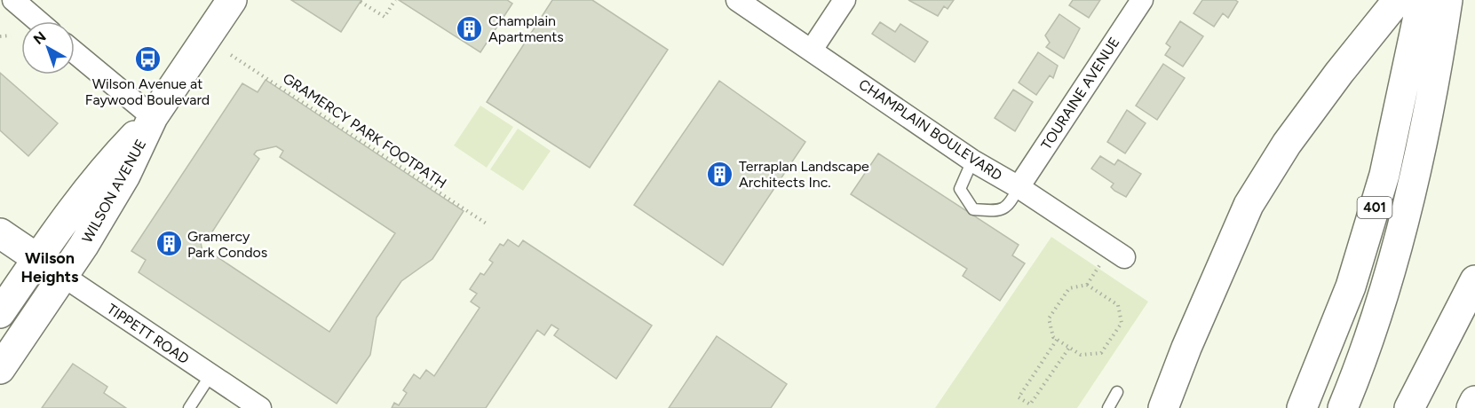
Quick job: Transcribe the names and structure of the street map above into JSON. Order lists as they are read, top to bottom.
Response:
{
  "streets": {
    "main road": ["WILSON AVENUE", "401", "TIPPETT ROAD"],
    "street": ["TOURAINE AVENUE", "CHAMPLAIN BOULEVARD"],
    "path": ["GRAMERCY PARK FOOTPATH"]
  },
  "crossings": [
    ["TOURAINE AVENUE", "CHAMPLAIN BOULEVARD"],
    ["WILSON AVENUE", "TIPPETT ROAD"]
  ],
  "districts": ["Wilson Heights"],
  "places": {
    "building": ["Champlain Apartments", "Terraplan Landscape Architects Inc.", "Gramercy Park Condos"],
    "bus stop": ["Wilson Avenue at Faywood Boulevard"]
  },
  "north": "top left"
}
